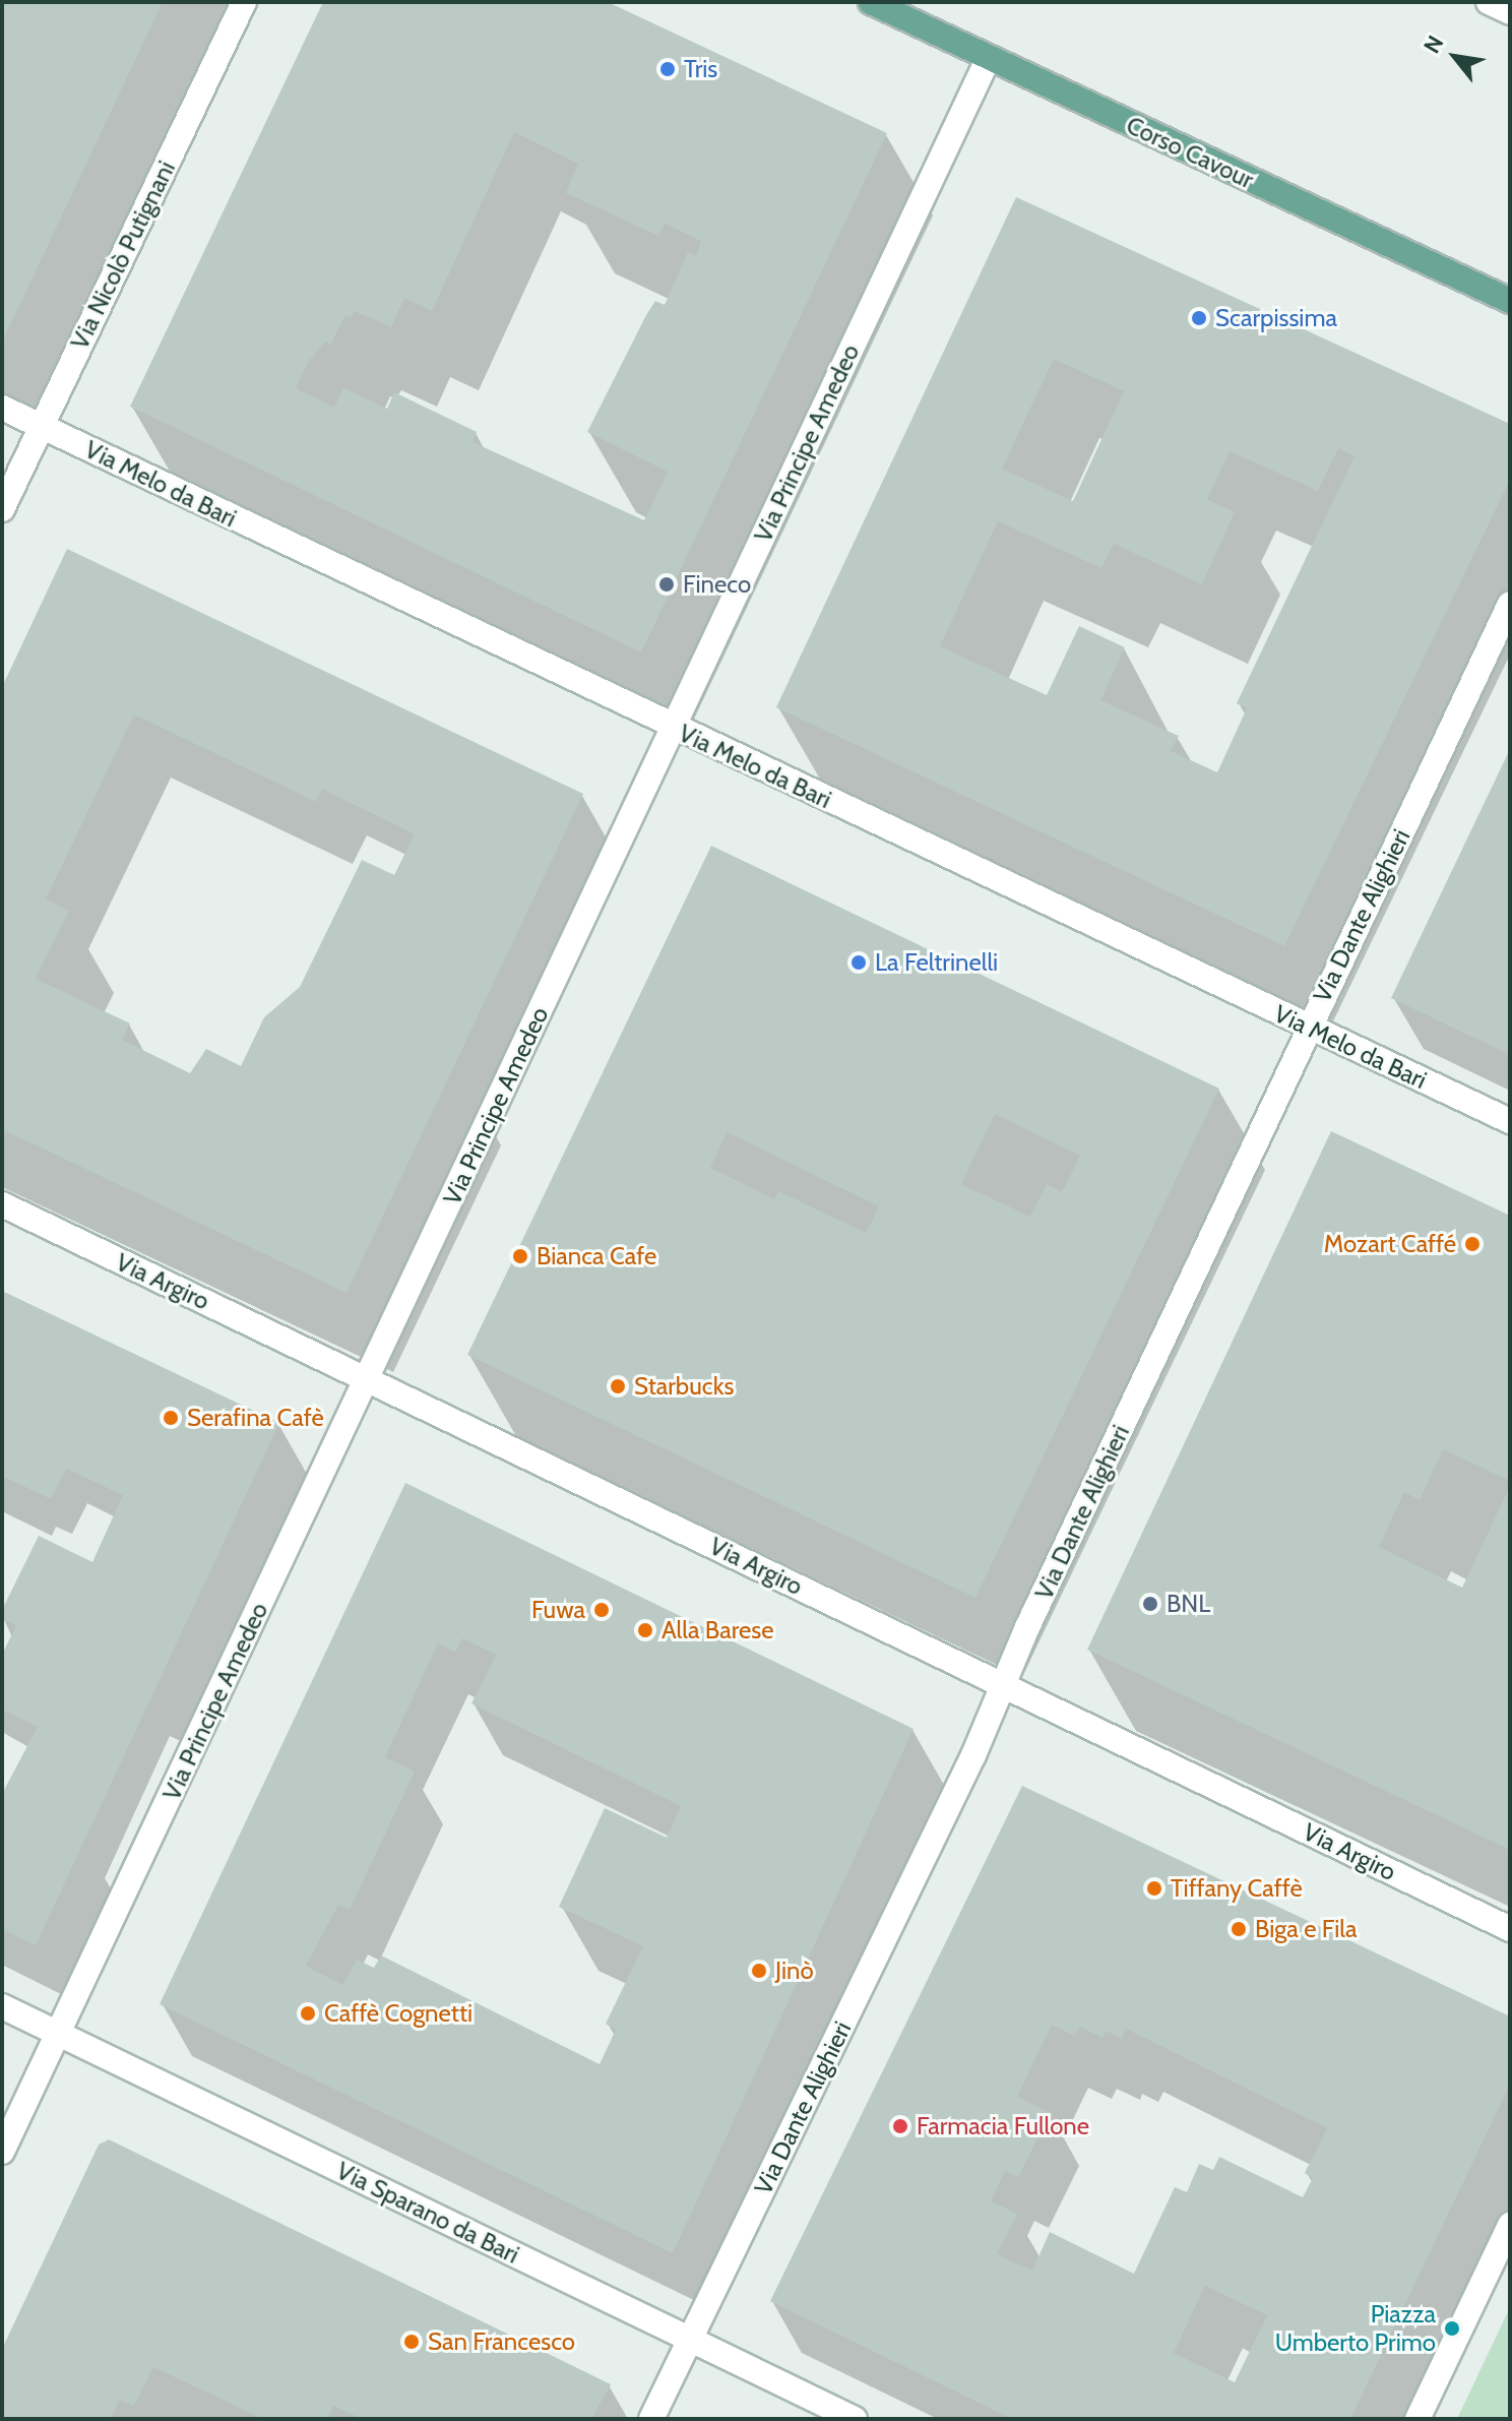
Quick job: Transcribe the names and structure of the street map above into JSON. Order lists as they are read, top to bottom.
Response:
{
  "streets": {
    "main road": ["Corso Cavour"],
    "street": [
      "Via Nicolò Putignani",
      "Via Principe Amedeo",
      "Via Melo da Bari",
      "Via Dante Alighieri",
      "Via Argiro",
      "Via Sparano da Bari"
    ]
  },
  "crossings": [
    ["Corso Cavour", "Via Principe Amedeo"],
    ["Via Nicolò Putignani", "Via Melo da Bari"],
    ["Via Principe Amedeo", "Via Melo da Bari"],
    ["Via Principe Amedeo", "Via Argiro"],
    ["Via Principe Amedeo", "Via Sparano da Bari"],
    ["Via Melo da Bari", "Via Dante Alighieri"],
    ["Via Dante Alighieri", "Via Argiro"],
    ["Via Dante Alighieri", "Via Sparano da Bari"]
  ],
  "places": [
    "Tris",
    "Scarpissima",
    "Fineco",
    "La Feltrinelli",
    "Mozart Caffé",
    "Bianca Cafe",
    "Starbucks",
    "Serafina Cafè",
    "BNL",
    "Fuwa",
    "Alla Barese",
    "Tiffany Caffè",
    "Biga e Fila",
    "Jinò",
    "Caffè Cognetti",
    "Farmacia Fullone",
    "Piazza Umberto Primo",
    "San Francesco"
  ],
  "north": "top left"
}
